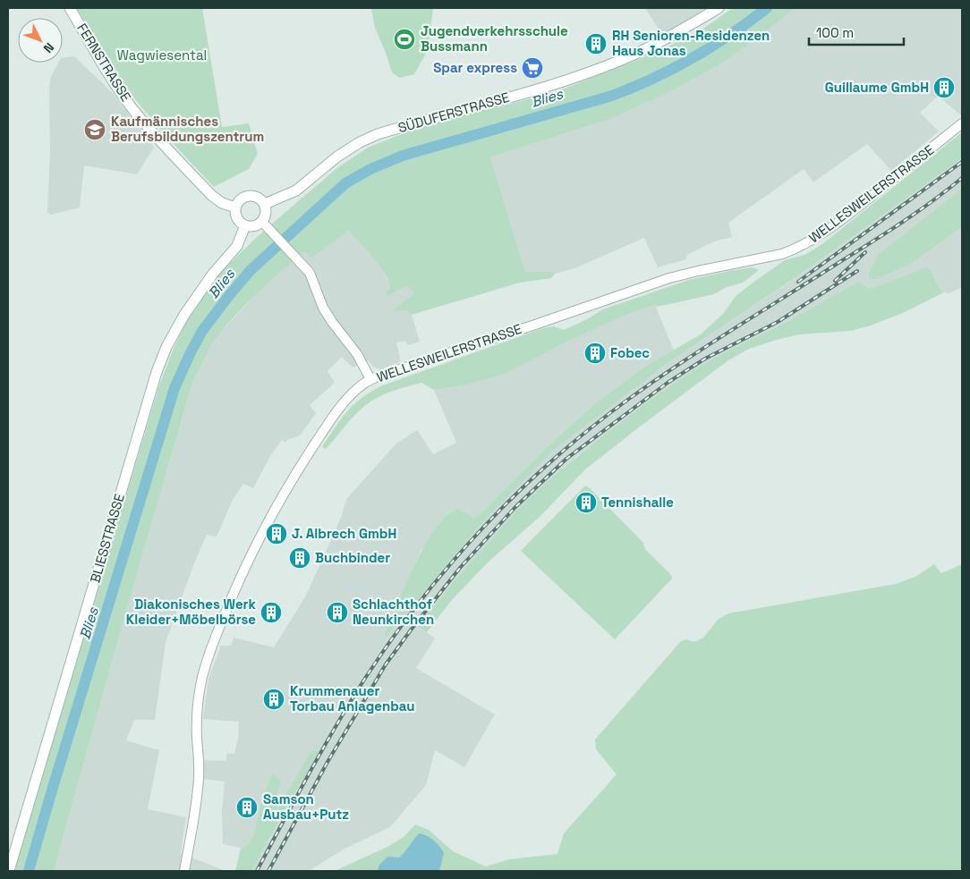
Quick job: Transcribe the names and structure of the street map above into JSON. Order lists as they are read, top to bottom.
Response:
{
  "streets": {
    "main road": ["FERNSTRASSE", "SÜDUFERSTRASSE", "BLIESSTRASSE"],
    "street": ["WELLESWEILERSTRASSE"]
  },
  "crossings": [
    ["FERNSTRASSE", "SÜDUFERSTRASSE"],
    ["FERNSTRASSE", "BLIESSTRASSE"],
    ["SÜDUFERSTRASSE", "BLIESSTRASSE"]
  ],
  "water": ["Blies"],
  "parks": ["Wagwiesental"],
  "places": {
    "sports": ["Jugendverkehrsschule Bussmann"],
    "building": [
      "RH Senioren-Residenzen Haus Jonas",
      "Guillaume GmbH",
      "Fobec",
      "Tennishalle",
      "J. Albrech GmbH",
      "Buchbinder",
      "Diakonisches Werk Kleider+Möbelbörse",
      "Schlachthof Neunkirchen",
      "Krummenauer Torbau Anlagenbau",
      "Samson Ausbau+Putz"
    ],
    "supermarket": ["Spar express"],
    "school or university": ["Kaufmännisches Berufsbildungszentrum"]
  },
  "scale_bar": "100 m",
  "north": "bottom right"
}
